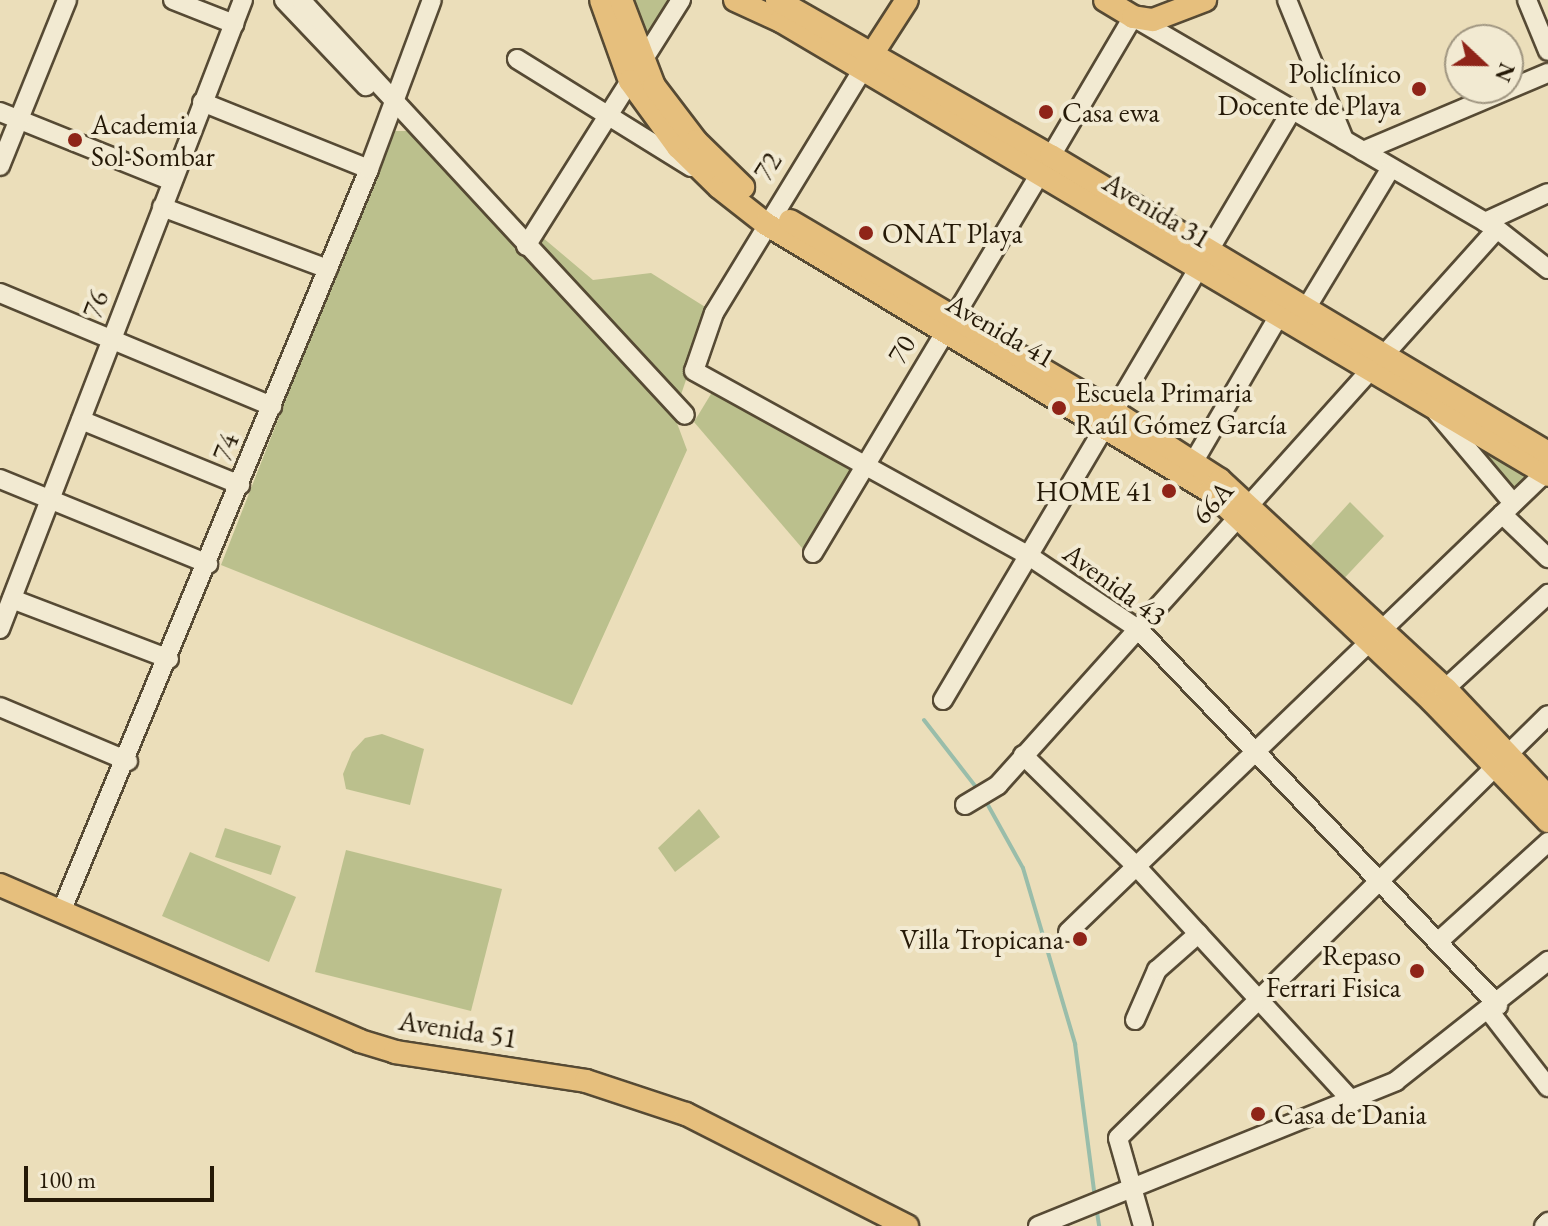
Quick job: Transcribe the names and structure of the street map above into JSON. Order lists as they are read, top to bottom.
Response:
{
  "streets": {
    "main road": [
      "72",
      "Avenida 31",
      "Avenida 41",
      "Avenida 51"
    ],
    "street": [
      "76",
      "70",
      "74",
      "66A",
      "Avenida 43"
    ]
  },
  "crossings": [
    ["72", "Avenida 31"],
    ["72", "Avenida 41"],
    ["72", "Avenida 43"],
    ["Avenida 31", "70"],
    ["Avenida 31", "66A"],
    ["Avenida 41", "70"],
    ["Avenida 41", "66A"],
    ["70", "Avenida 43"],
    ["74", "Avenida 51"],
    ["66A", "Avenida 43"]
  ],
  "places": [
    "Policlínico Docente de Playa",
    "Casa ewa",
    "Academia Sol-Sombar",
    "ONAT Playa",
    "Escuela Primaria Raúl Gómez García",
    "HOME 41",
    "Villa Tropicana",
    "Repaso Ferrari Fisica",
    "Casa de Dania"
  ],
  "scale_bar": "100 m",
  "north": "right"
}
